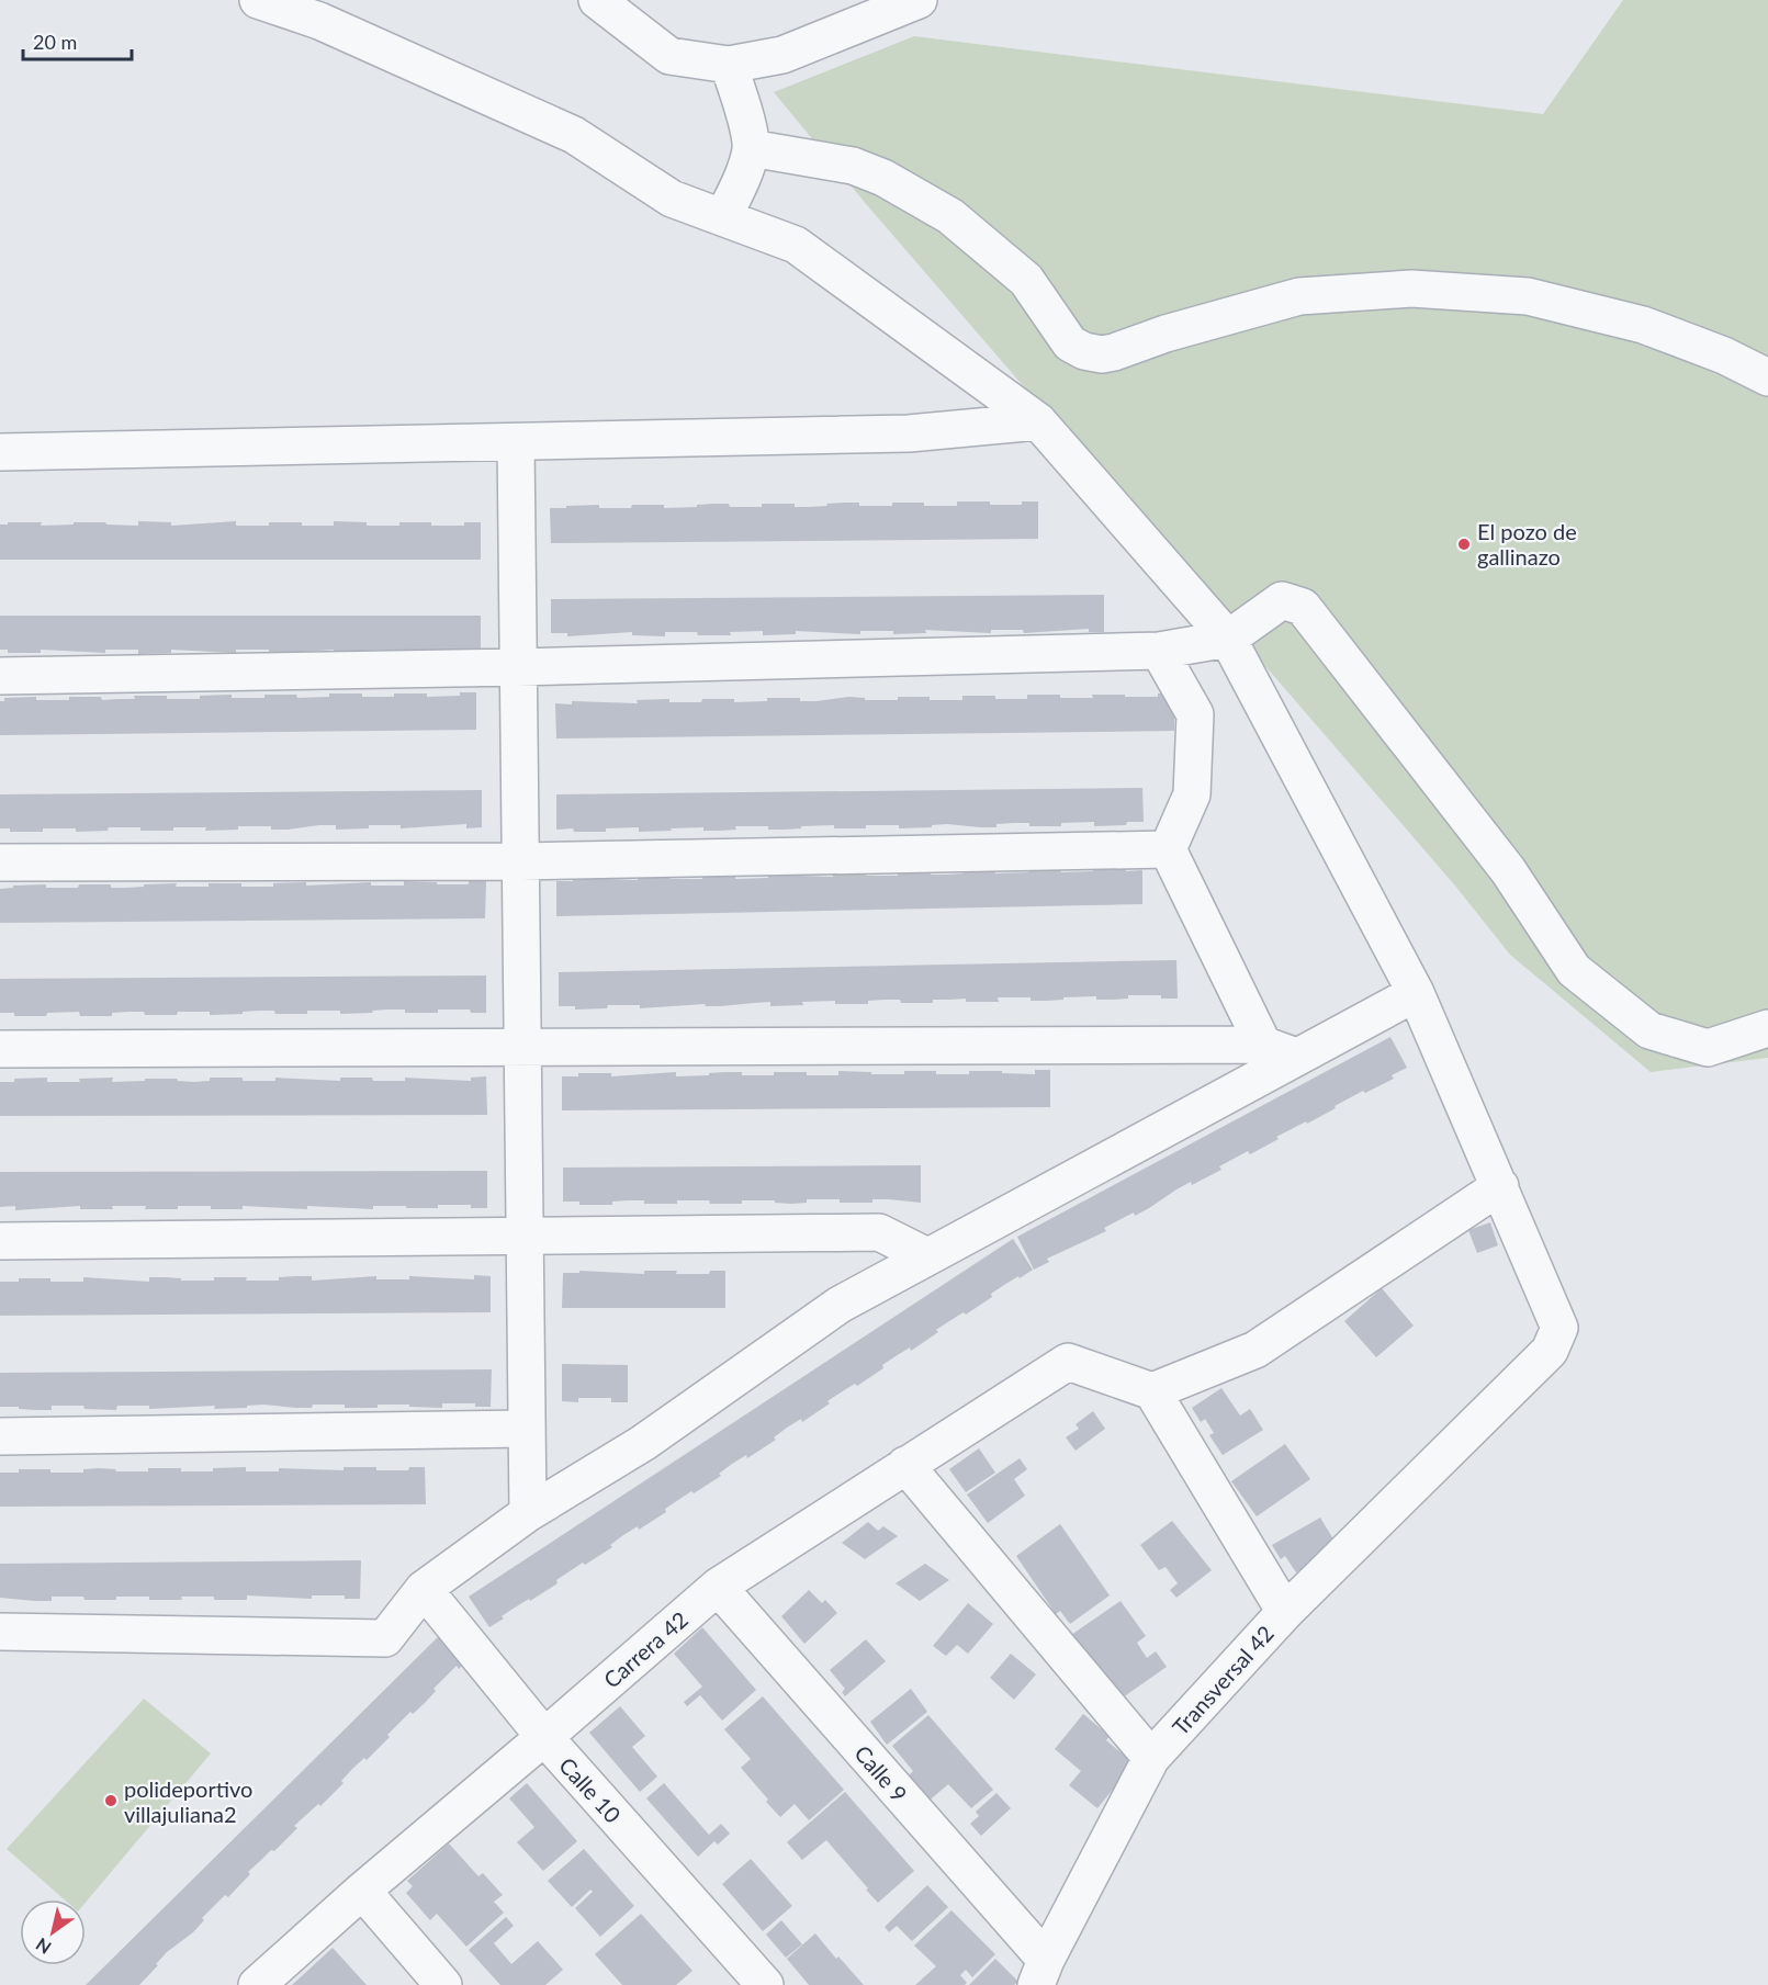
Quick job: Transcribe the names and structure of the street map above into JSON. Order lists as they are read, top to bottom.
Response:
{
  "streets": {
    "street": [
      "Carrera 42",
      "Transversal 42",
      "Calle 9",
      "Calle 10"
    ]
  },
  "crossings": [
    ["Carrera 42", "Transversal 42"],
    ["Carrera 42", "Calle 9"],
    ["Carrera 42", "Calle 10"],
    ["Transversal 42", "Calle 9"]
  ],
  "places": ["El pozo de gallinazo", "polideportivo villajuliana2"],
  "scale_bar": "20 m",
  "north": "bottom left"
}
